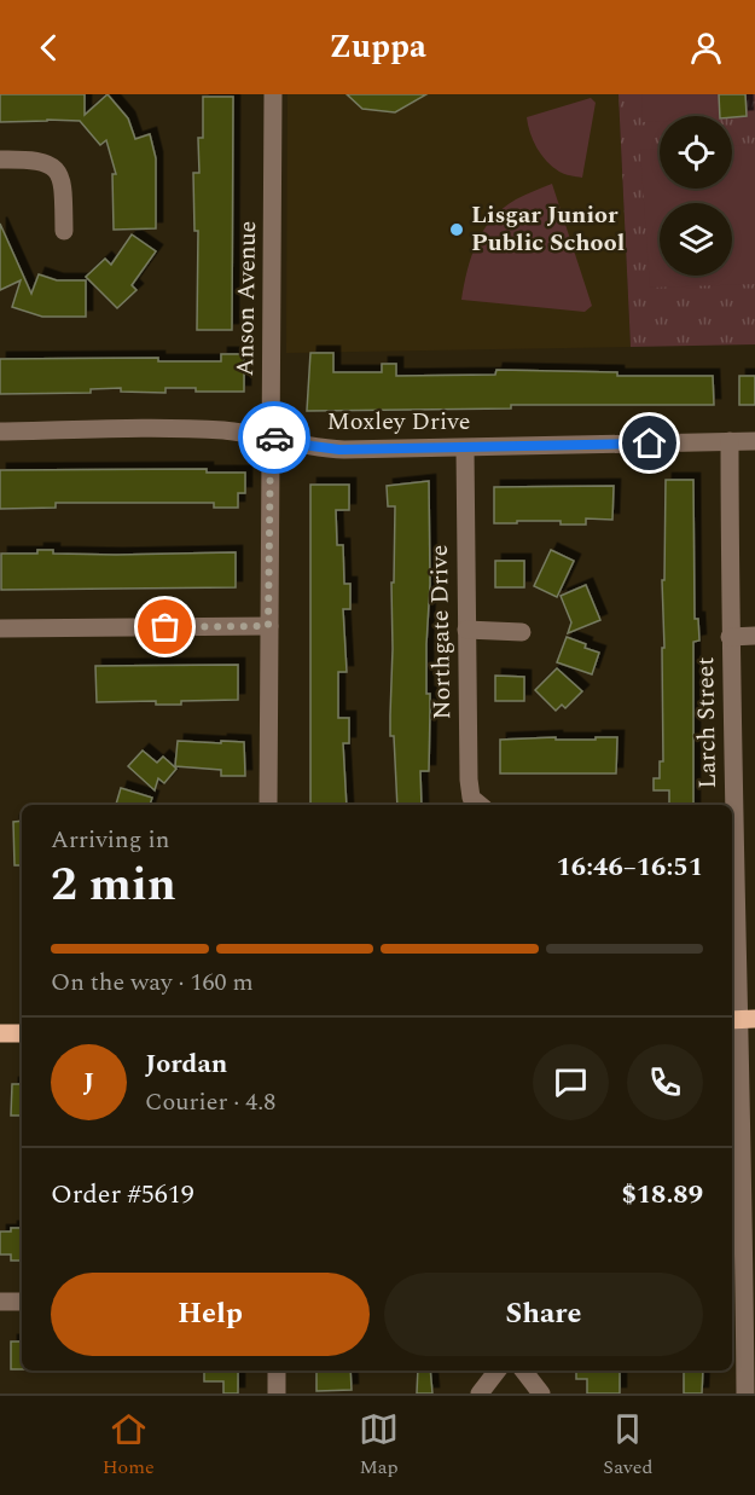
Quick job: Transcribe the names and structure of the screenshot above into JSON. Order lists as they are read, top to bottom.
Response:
{
  "streets": {
    "street": [
      "Anson Avenue",
      "Moxley Drive",
      "Northgate Drive",
      "Larch Street"
    ]
  },
  "crossings": [
    ["Anson Avenue", "Moxley Drive"],
    ["Moxley Drive", "Northgate Drive"],
    ["Moxley Drive", "Larch Street"]
  ],
  "places": ["Lisgar Junior Public School"],
  "page": {
    "header": "Zuppa",
    "heading": ["2 min", "Arriving in", "16:46–16:51"],
    "panel": [
      "Jordan",
      "Courier · 4.8",
      "Order #5619",
      "$18.89"
    ],
    "bar": "On the way · 160 m",
    "round": "J",
    "buttons": ["Help", "Share"],
    "tabs": ["Home", "Map", "Saved"]
  }
}
